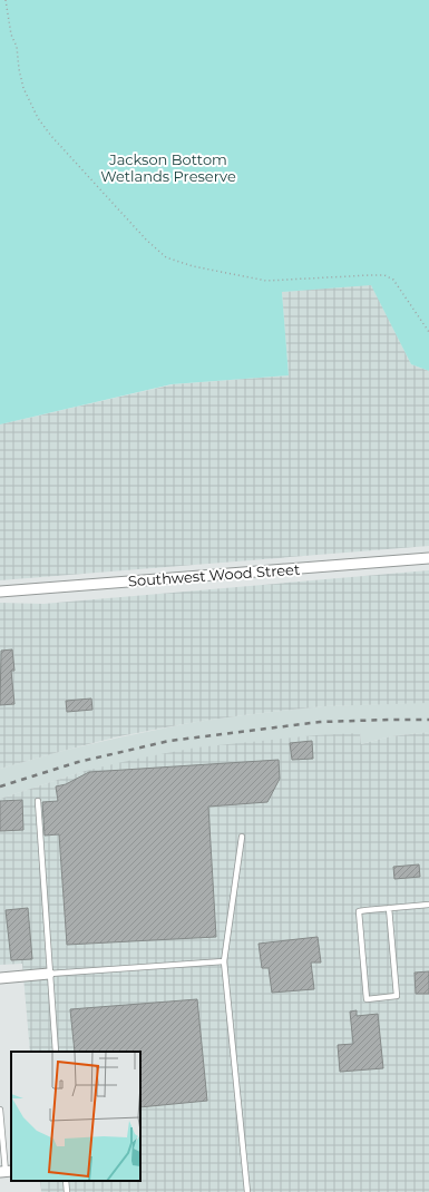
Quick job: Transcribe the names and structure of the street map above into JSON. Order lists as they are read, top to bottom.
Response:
{
  "streets": {
    "street": ["Southwest Wood Street"]
  },
  "parks": ["Jackson Bottom Wetlands Preserve"]
}
